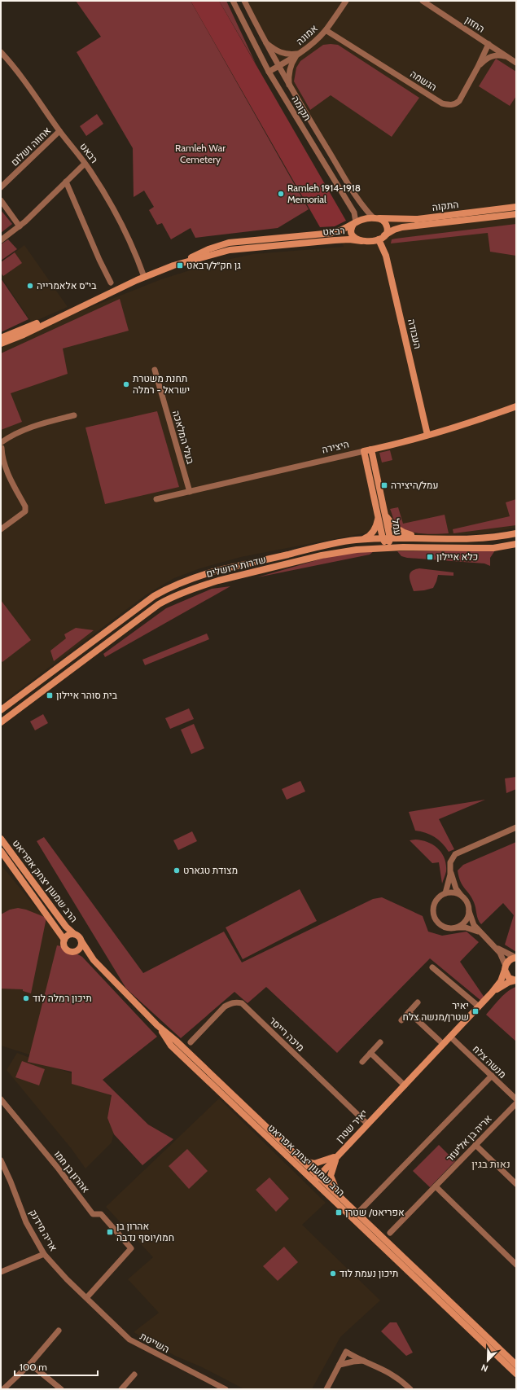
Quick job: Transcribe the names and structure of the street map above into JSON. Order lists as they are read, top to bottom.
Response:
{
  "streets": {
    "street": [
      "החזון",
      "אמונה",
      "הגשמה",
      "תקומה",
      "אחווה ושלום",
      "רבאט",
      "התקוה",
      "העבודה",
      "בעלי המלאכה",
      "היצירה",
      "עמל",
      "שדרות ירושלים",
      "הרב שמעון יצחק אפריאט",
      "מיכה רייסר",
      "מנשה צלח",
      "יאיר שטרן",
      "אריה בן אליעזר",
      "אהרון בן חמו",
      "אריה מידנק",
      "השייטת"
    ]
  },
  "crossings": [
    ["החזון", "הגשמה"],
    ["אמונה", "הגשמה"],
    ["אמונה", "תקומה"],
    ["תקומה", "רבאט"],
    ["תקומה", "התקוה"],
    ["תקומה", "העבודה"],
    ["אחווה ושלום", "רבאט"],
    ["רבאט", "התקוה"],
    ["רבאט", "העבודה"],
    ["התקוה", "העבודה"],
    ["העבודה", "היצירה"],
    ["בעלי המלאכה", "היצירה"],
    ["היצירה", "עמל"],
    ["עמל", "שדרות ירושלים"],
    ["הרב שמעון יצחק אפריאט", "יאיר שטרן"],
    ["מיכה רייסר", "יאיר שטרן"],
    ["מנשה צלח", "יאיר שטרן"],
    ["אהרון בן חמו", "אריה מידנק"],
    ["אהרון בן חמו", "השייטת"],
    ["אריה מידנק", "השייטת"]
  ],
  "districts": ["נאות בגין"],
  "parks": ["Ramleh War Cemetery"],
  "places": {
    "other": [
      "Ramleh 1914-1918 Memorial",
      "בי\"ס אלאמרייה",
      "תחנת משטרת ישראל - רמלה",
      "מצודת טגארט",
      "תיכון רמלה לוד",
      "תיכון נעמת לוד"
    ],
    "transit": [
      "גן חק״ל/רבאט",
      "עמל/היצירה",
      "כלא איילון",
      "בית סוהר איילון",
      "יאיר שטרן/מנשה צלח",
      "אפריאט/ שטרן",
      "אהרון בן חמו/יוסף נדבה"
    ]
  },
  "scale_bar": "100 m",
  "north": "bottom left"
}
